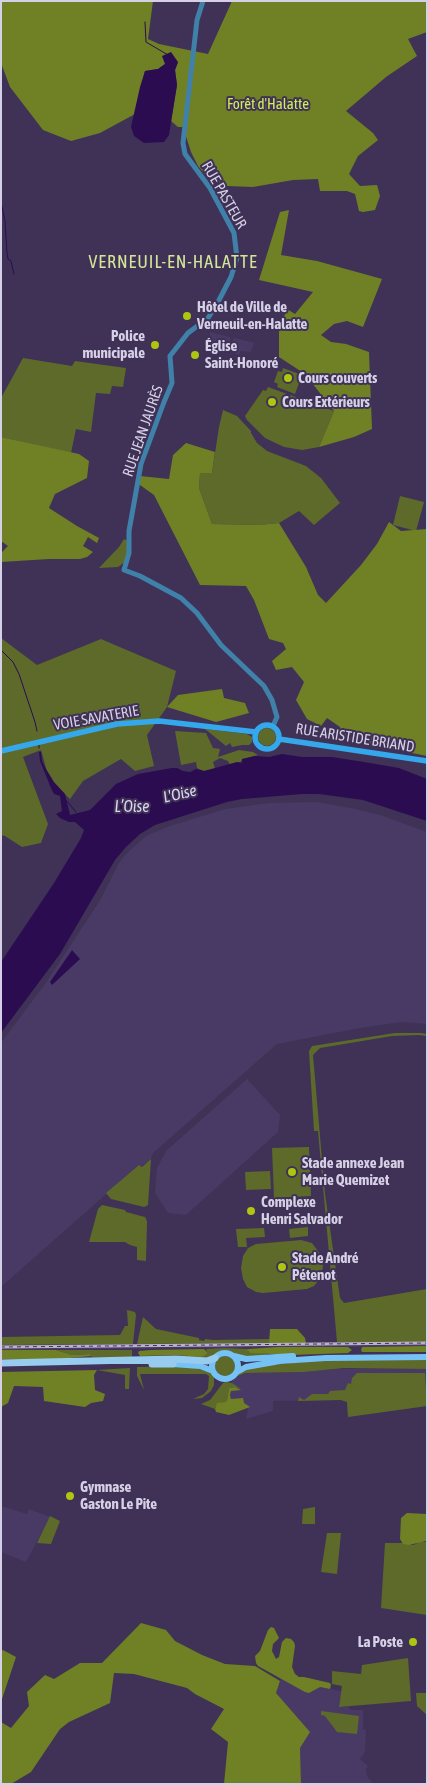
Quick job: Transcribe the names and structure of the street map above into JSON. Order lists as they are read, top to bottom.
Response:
{
  "streets": {
    "main road": ["VOIE SAVATERIE", "RUE ARISTIDE BRIAND"],
    "street": ["RUE PASTEUR", "RUE JEAN JAURÈS"]
  },
  "crossings": [
    ["RUE PASTEUR", "RUE JEAN JAURÈS"],
    ["RUE JEAN JAURÈS", "RUE ARISTIDE BRIAND"],
    ["VOIE SAVATERIE", "RUE ARISTIDE BRIAND"]
  ],
  "districts": ["VERNEUIL-EN-HALATTE"],
  "water": ["L'Oise", "L’Oise"],
  "parks": ["Forêt d'Halatte"],
  "places": [
    "Hôtel de Ville de Verneuil-en-Halatte",
    "Police municipale",
    "Église Saint-Honoré",
    "Cours couverts",
    "Cours Extérieurs",
    "Stade annexe Jean Marie Quemizet",
    "Complexe Henri Salvador",
    "Stade André Pétenot",
    "Gymnase Gaston Le Pite",
    "La Poste"
  ]
}
